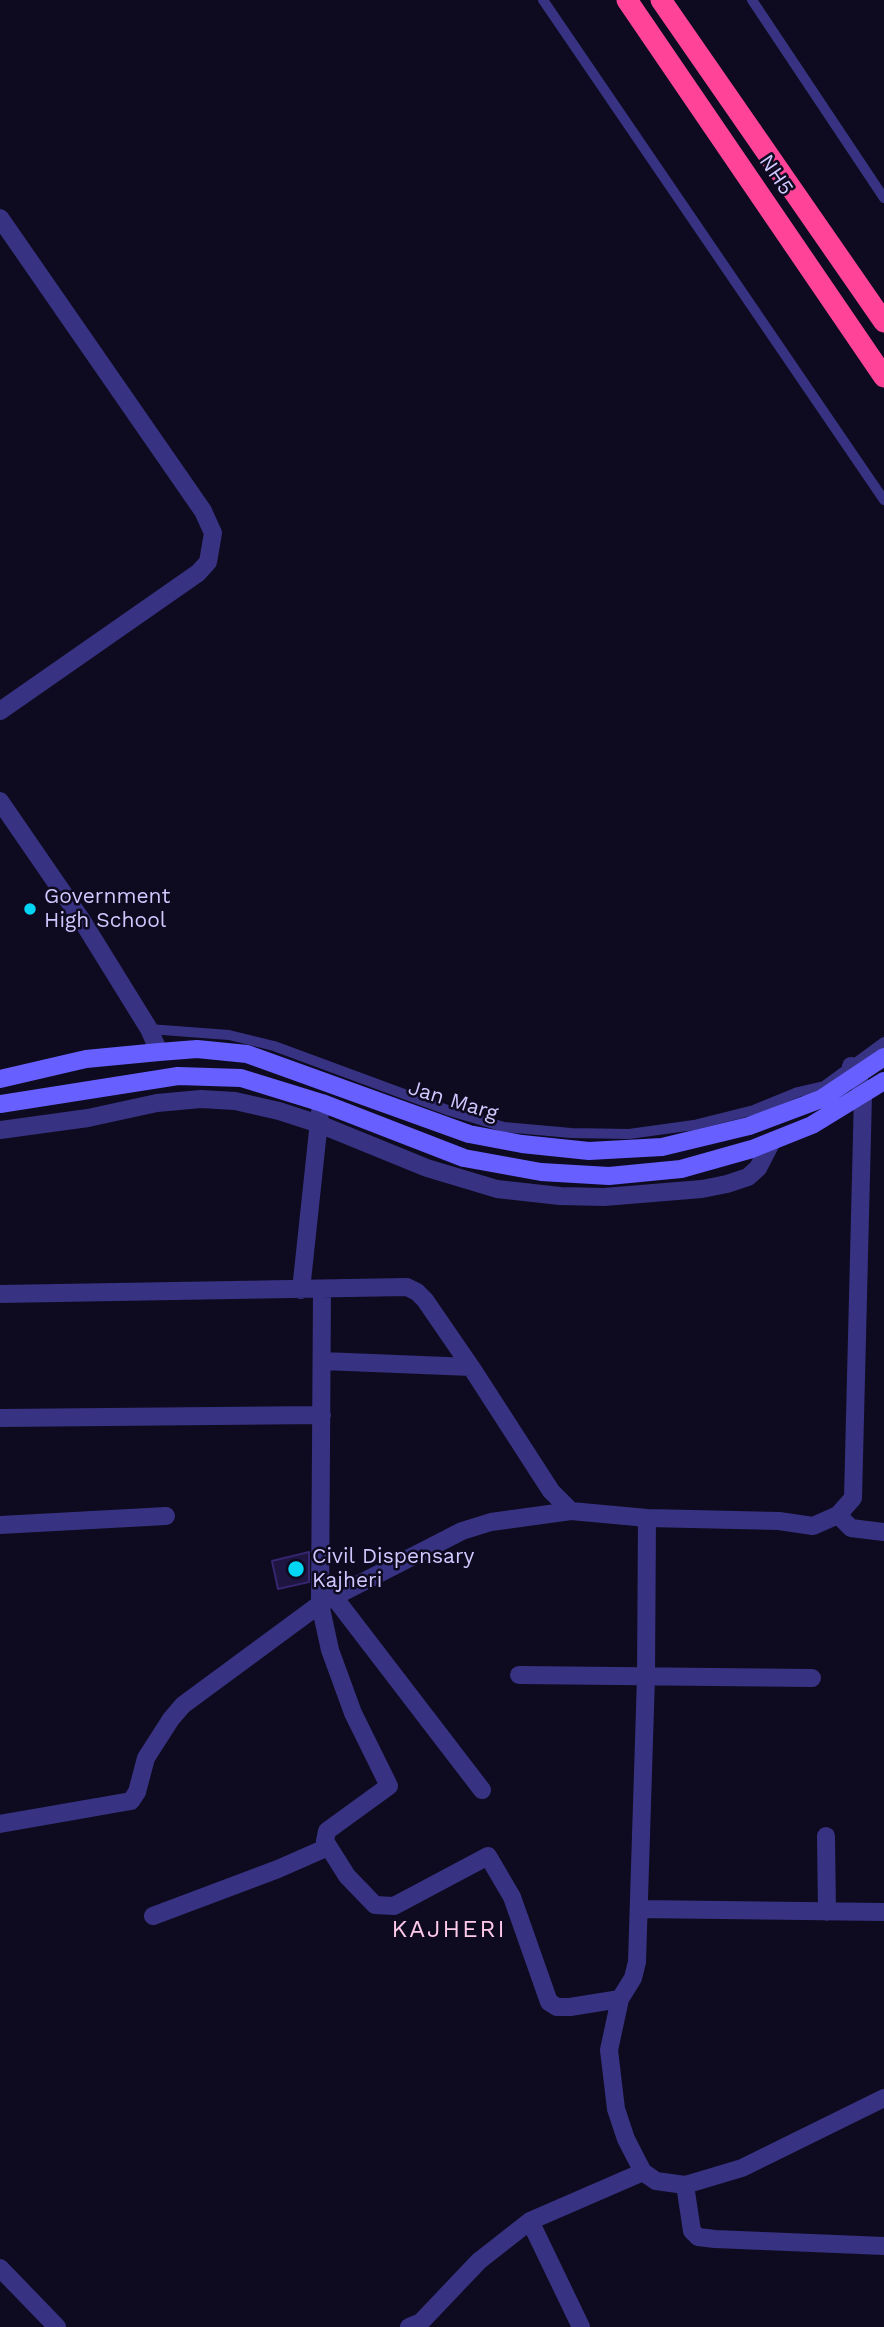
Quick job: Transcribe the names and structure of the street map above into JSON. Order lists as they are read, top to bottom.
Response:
{
  "streets": {
    "highway": ["NH5"],
    "main road": ["Jan Marg"]
  },
  "districts": ["KAJHERI"],
  "places": ["Government High School", "Civil Dispensary Kajheri"]
}
